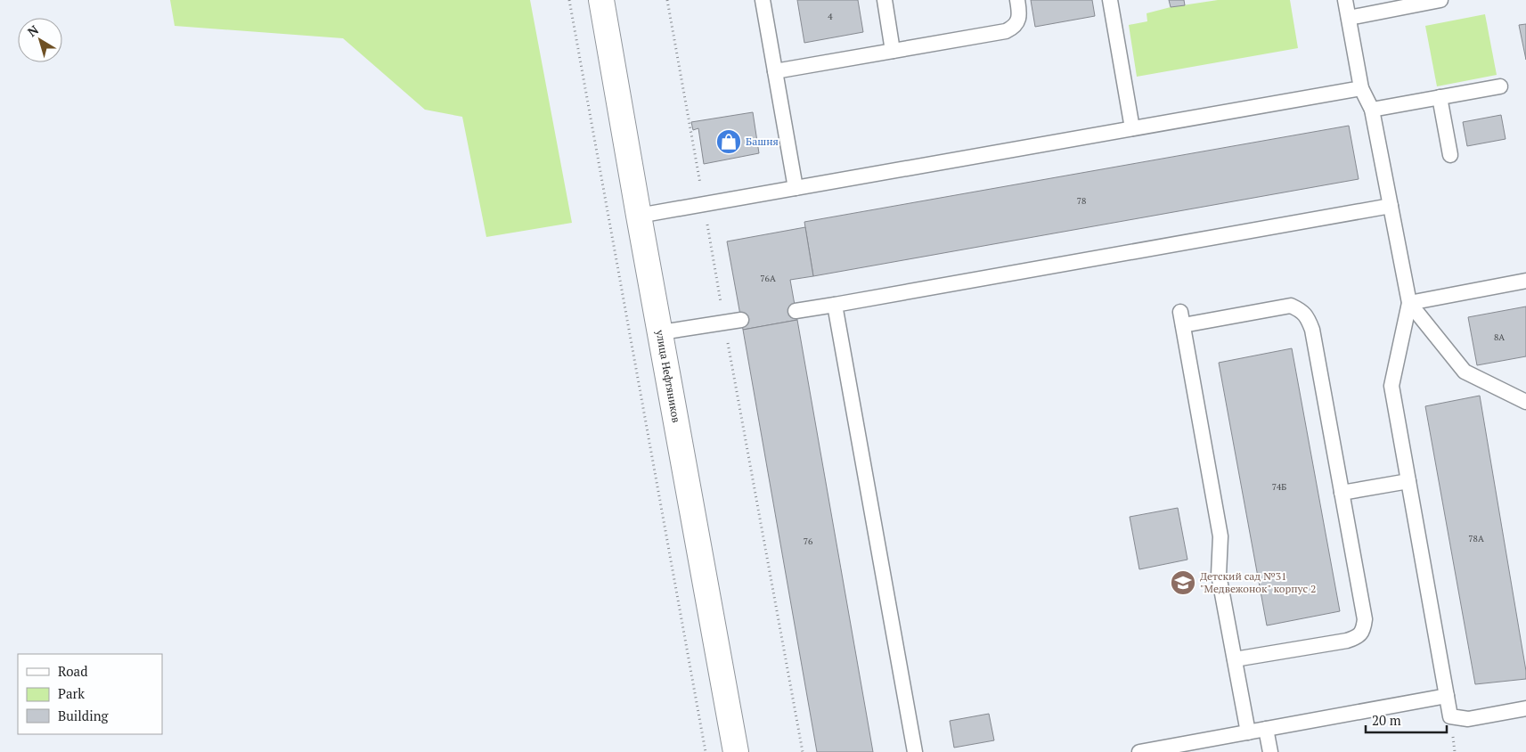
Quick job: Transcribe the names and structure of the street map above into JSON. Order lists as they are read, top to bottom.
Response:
{
  "streets": {
    "main road": ["улица Нефтяников"]
  },
  "places": {
    "shop": ["Башня"],
    "school or university": ["Детский сад №31 \"Медвежонок\" корпус 2"]
  },
  "house_numbers": [
    "4",
    "78",
    "76А",
    "8А",
    "74Б",
    "78А",
    "76"
  ],
  "legend": ["Road", "Park", "Building"],
  "scale_bar": "20 m",
  "north": "top left"
}
